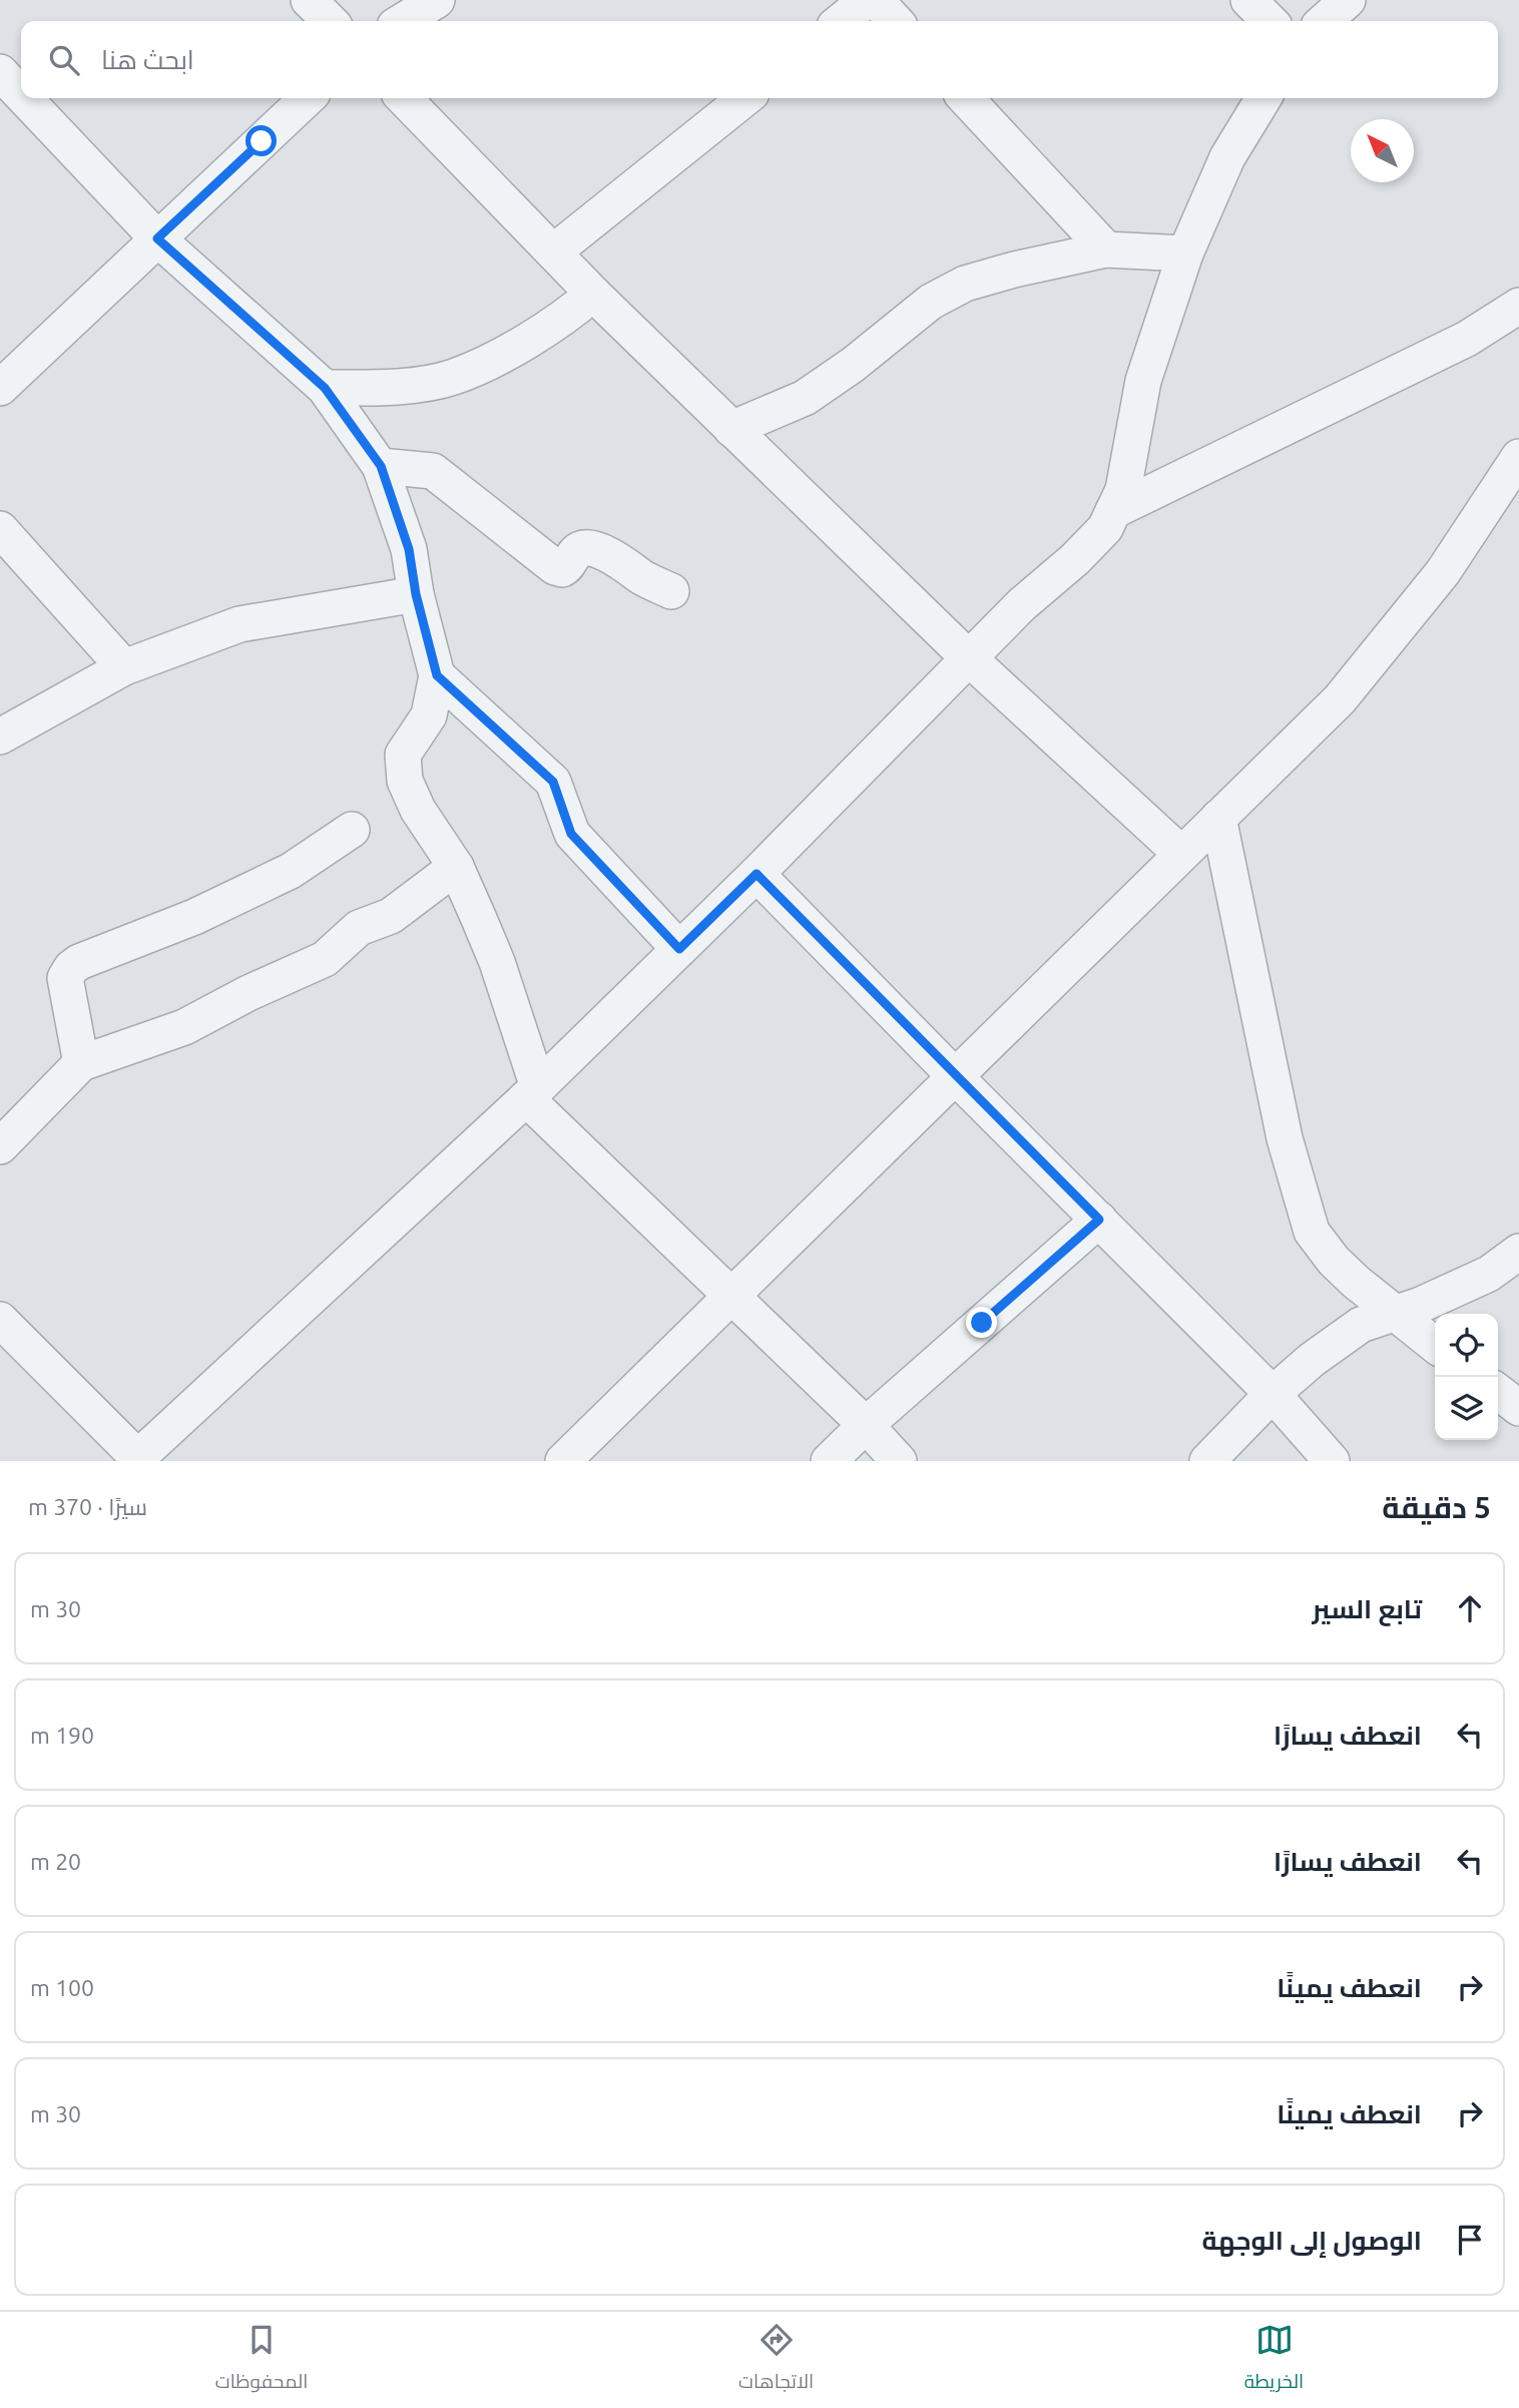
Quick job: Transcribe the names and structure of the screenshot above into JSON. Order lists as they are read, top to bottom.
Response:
{
  "north": "top left",
  "page": {
    "search": "ابحث هنا",
    "heading": ["5 دقيقة", "سيرًا · 370 m"],
    "list": [
      ["تابع السير", "30 m"],
      ["انعطف يسارًا", "190 m"],
      ["انعطف يسارًا", "20 m"],
      ["انعطف يمينًا", "100 m"],
      ["انعطف يمينًا", "30 m"],
      "الوصول إلى الوجهة"
    ],
    "nav": ["الخريطة", "الاتجاهات", "المحفوظات"]
  }
}
